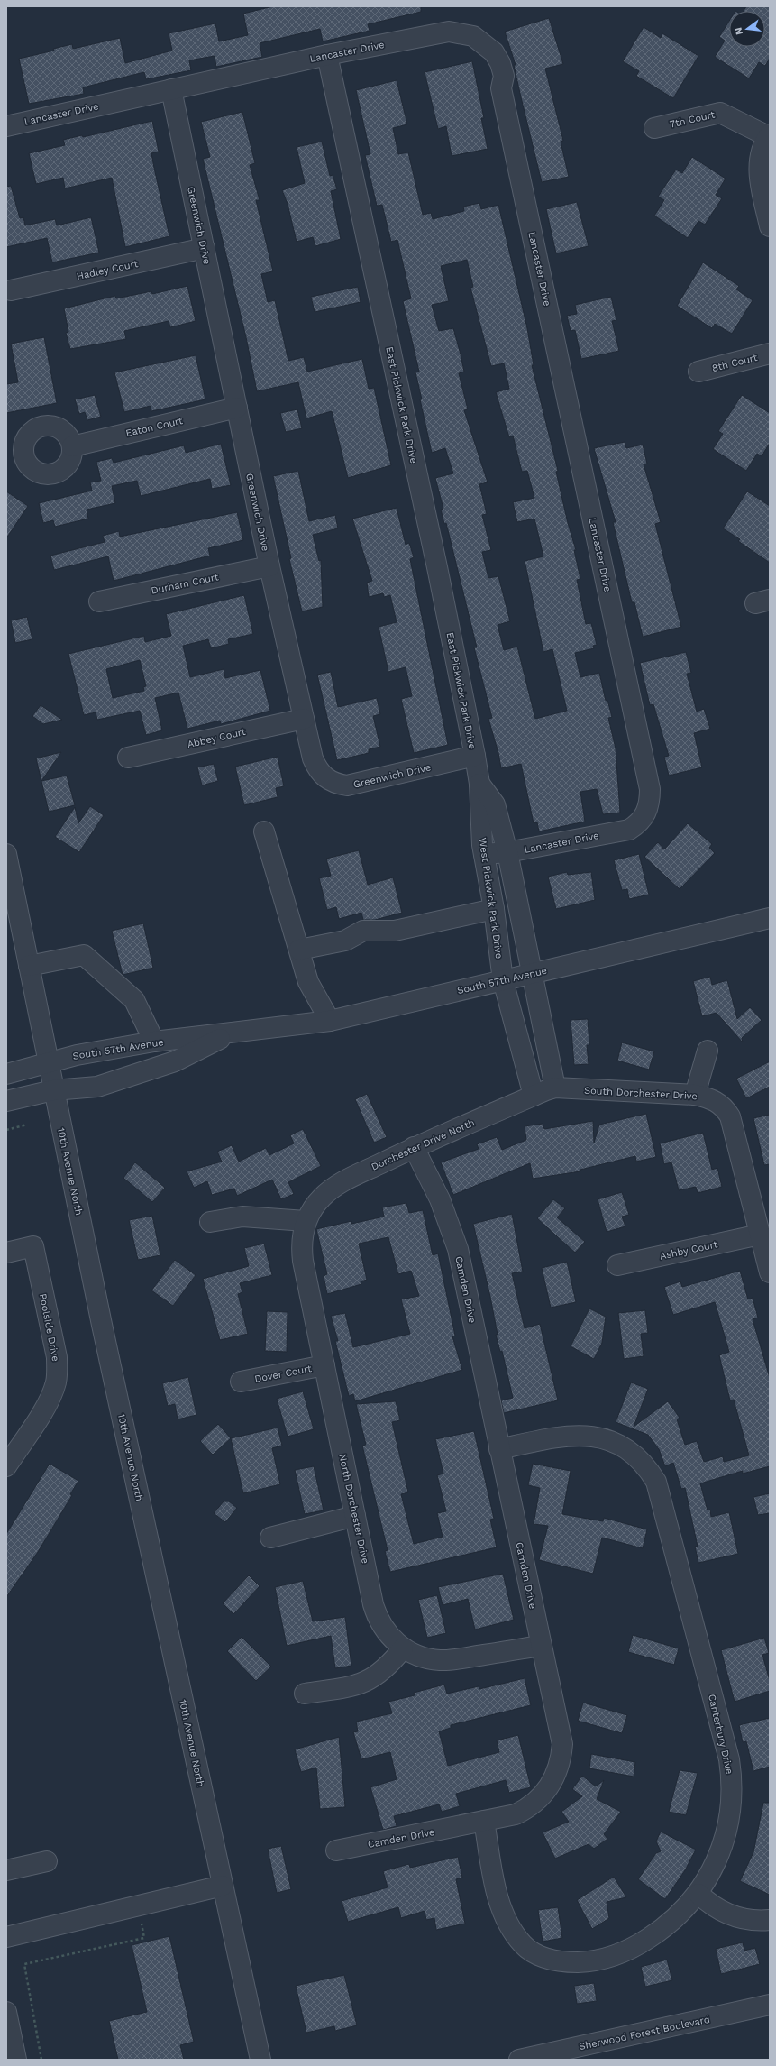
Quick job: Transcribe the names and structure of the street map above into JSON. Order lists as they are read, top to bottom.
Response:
{
  "streets": {
    "street": [
      "Lancaster Drive",
      "7th Court",
      "Greenwich Drive",
      "Hadley Court",
      "8th Court",
      "East Pickwick Park Drive",
      "Eaton Court",
      "Durham Court",
      "Abbey Court",
      "West Pickwick Park Drive",
      "South 57th Avenue",
      "South Dorchester Drive",
      "Dorchester Drive North",
      "10th Avenue North",
      "Ashby Court",
      "Camden Drive",
      "Poolside Drive",
      "Dover Court",
      "North Dorchester Drive",
      "Canterbury Drive",
      "Sherwood Forest Boulevard"
    ]
  },
  "crossings": [
    ["Lancaster Drive", "Greenwich Drive"],
    ["Lancaster Drive", "East Pickwick Park Drive"],
    ["Lancaster Drive", "West Pickwick Park Drive"],
    ["Greenwich Drive", "Hadley Court"],
    ["Greenwich Drive", "East Pickwick Park Drive"],
    ["Greenwich Drive", "Eaton Court"],
    ["Greenwich Drive", "Durham Court"],
    ["Greenwich Drive", "Abbey Court"],
    ["Greenwich Drive", "West Pickwick Park Drive"],
    ["East Pickwick Park Drive", "West Pickwick Park Drive"],
    ["West Pickwick Park Drive", "South 57th Avenue"],
    ["West Pickwick Park Drive", "South Dorchester Drive"],
    ["West Pickwick Park Drive", "Dorchester Drive North"],
    ["South 57th Avenue", "10th Avenue North"],
    ["South Dorchester Drive", "Dorchester Drive North"],
    ["South Dorchester Drive", "Ashby Court"],
    ["Dorchester Drive North", "Camden Drive"],
    ["Dorchester Drive North", "North Dorchester Drive"],
    ["Camden Drive", "North Dorchester Drive"],
    ["Camden Drive", "Canterbury Drive"],
    ["Dover Court", "North Dorchester Drive"]
  ],
  "north": "left"
}
